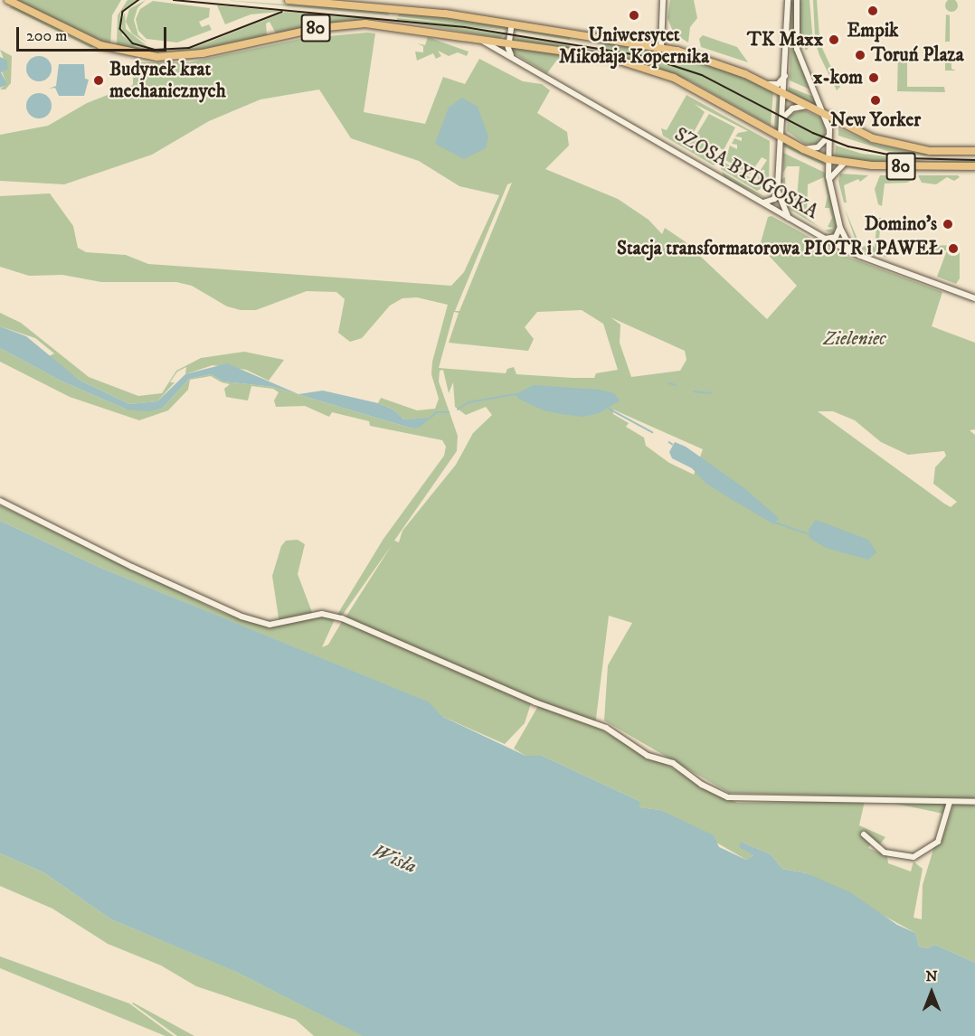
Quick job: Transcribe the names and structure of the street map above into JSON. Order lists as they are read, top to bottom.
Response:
{
  "streets": {
    "main road": ["80", "SZOSA BYDGOSKA"]
  },
  "crossings": [
    ["80", "SZOSA BYDGOSKA"]
  ],
  "water": ["Wisła"],
  "parks": ["Zieleniec"],
  "places": [
    "Empik",
    "Uniwersytet Mikołaja Kopernika",
    "TK Maxx",
    "Toruń Plaza",
    "x-kom",
    "Budynek krat mechanicznych",
    "New Yorker",
    "Domino's",
    "Stacja transformatorowa PIOTR i PAWEŁ"
  ],
  "scale_bar": "200 m",
  "north": "top"
}
